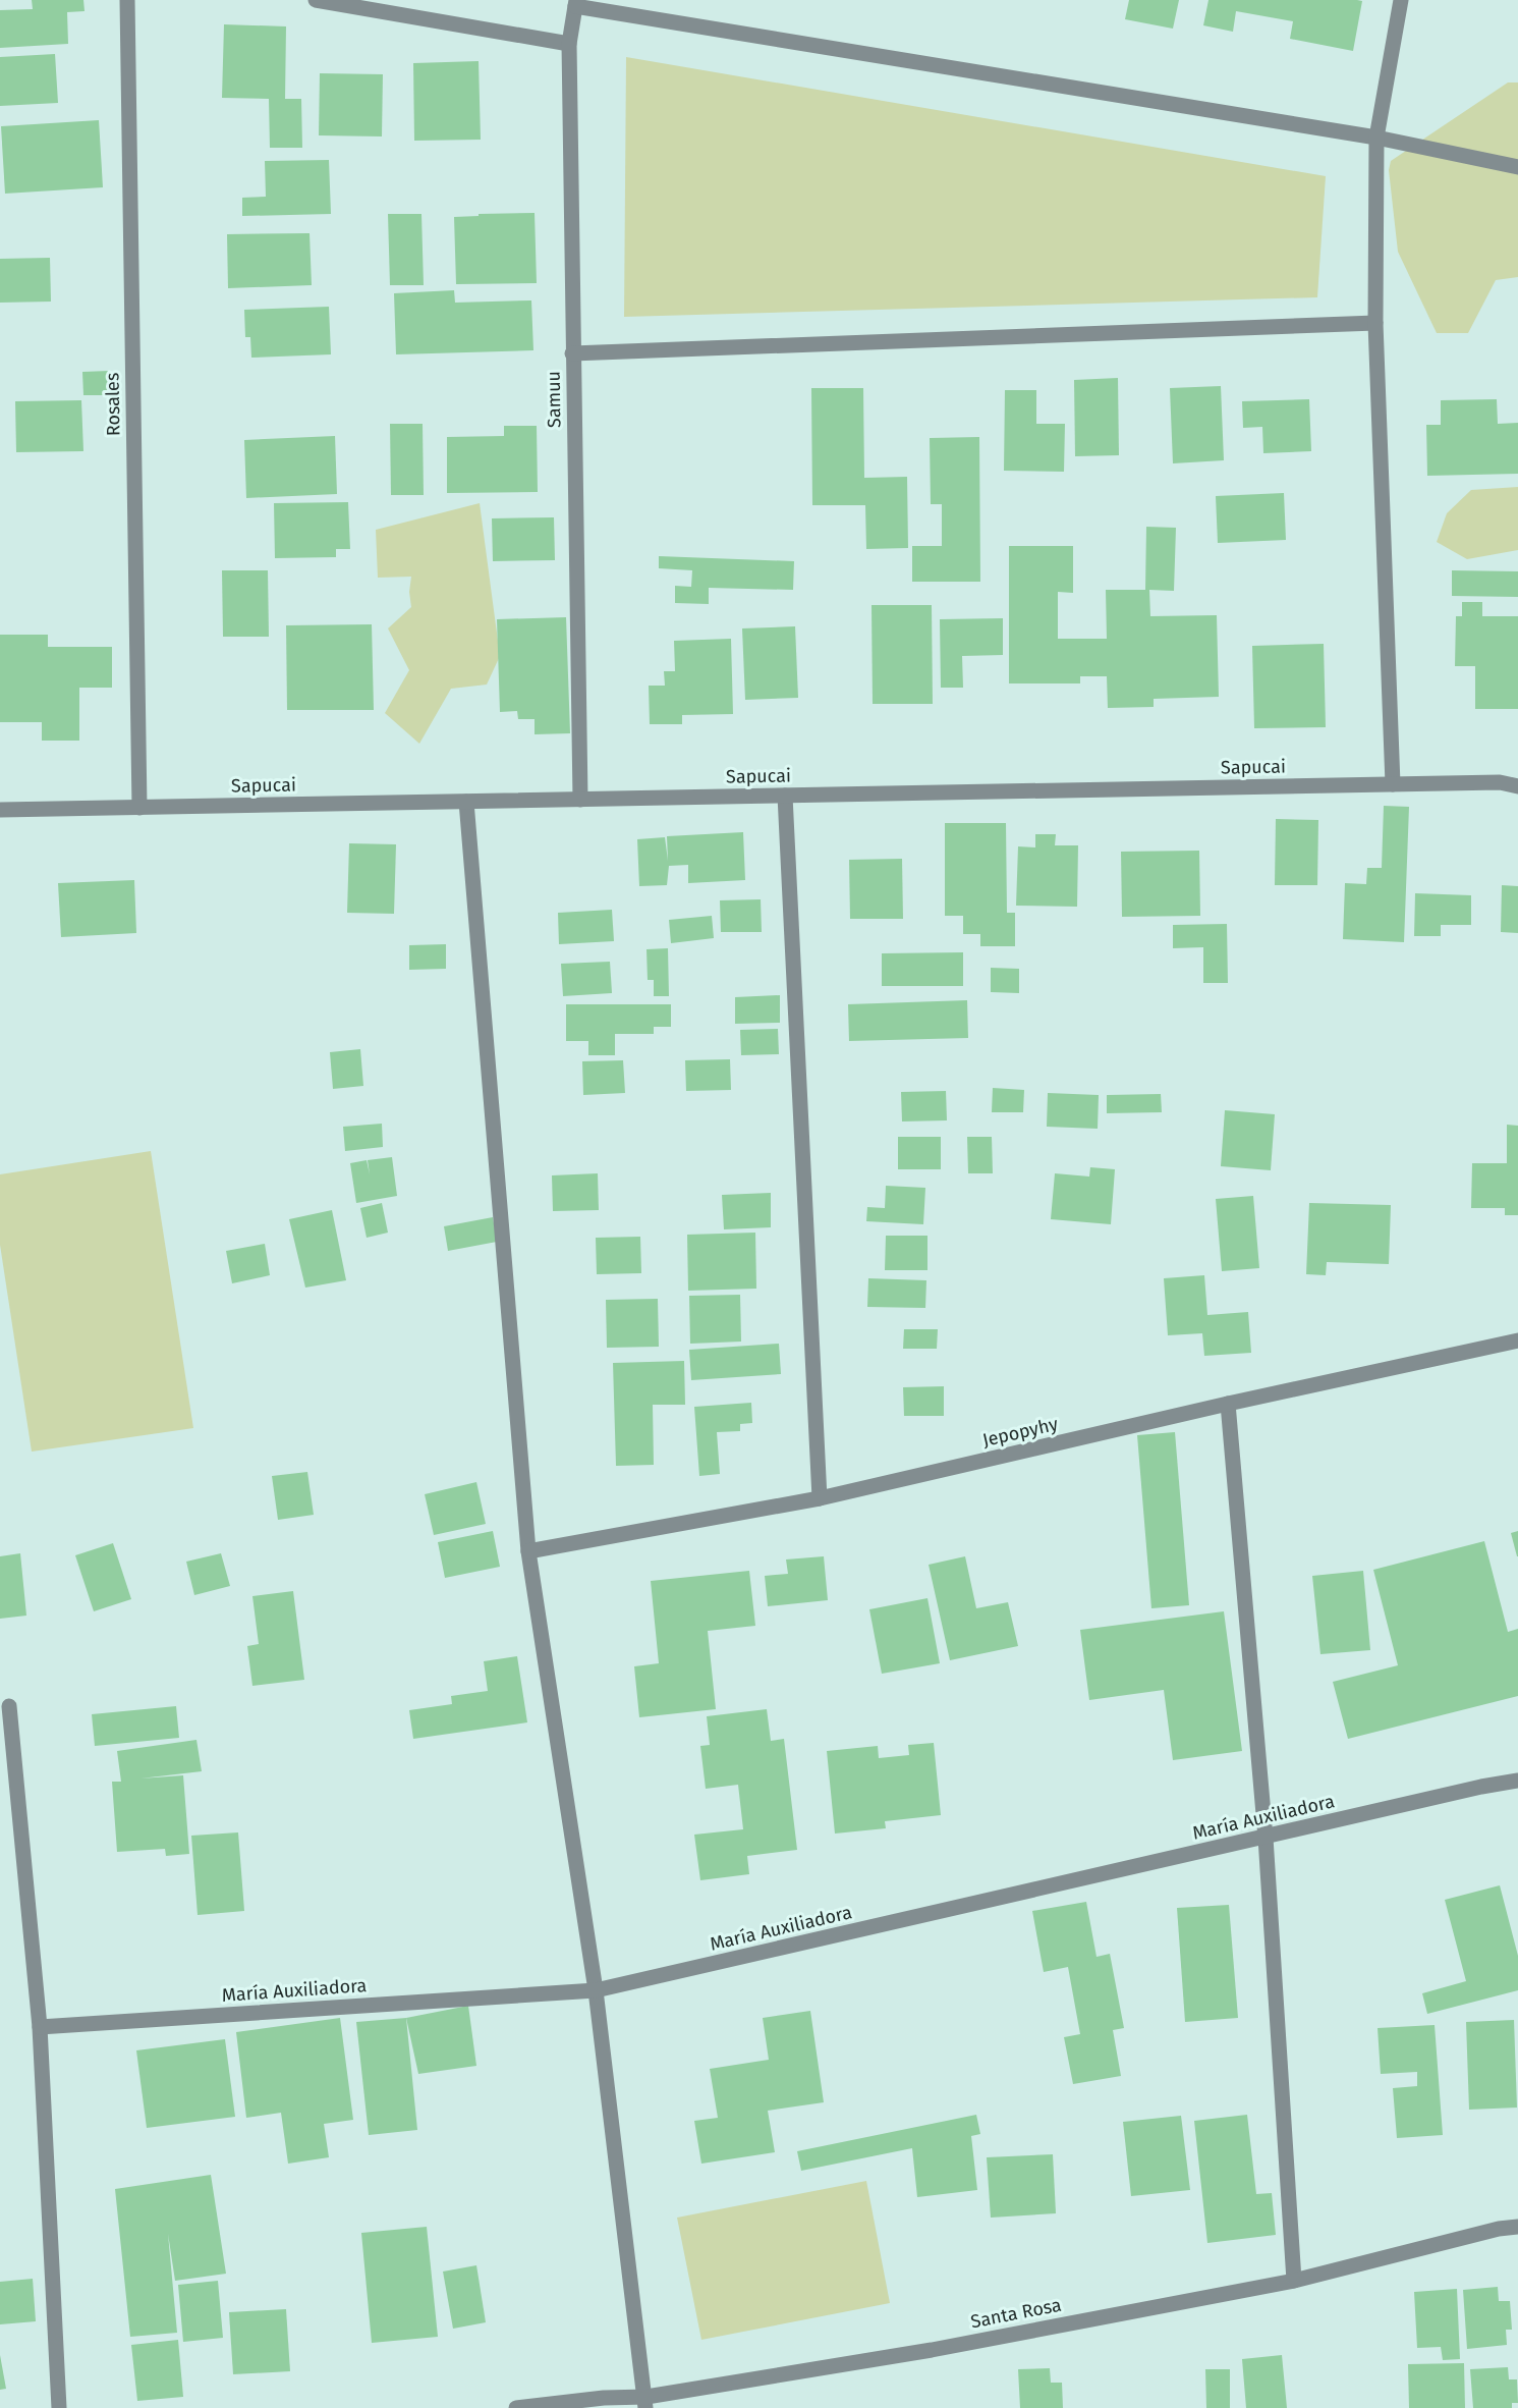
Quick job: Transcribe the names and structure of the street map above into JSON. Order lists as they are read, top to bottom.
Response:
{
  "streets": {
    "street": [
      "Samuu",
      "Rosales",
      "Sapucai",
      "Jepopyhy",
      "María Auxiliadora",
      "Santa Rosa"
    ]
  },
  "crossings": [
    ["Samuu", "Sapucai"],
    ["Rosales", "Sapucai"]
  ]
}
